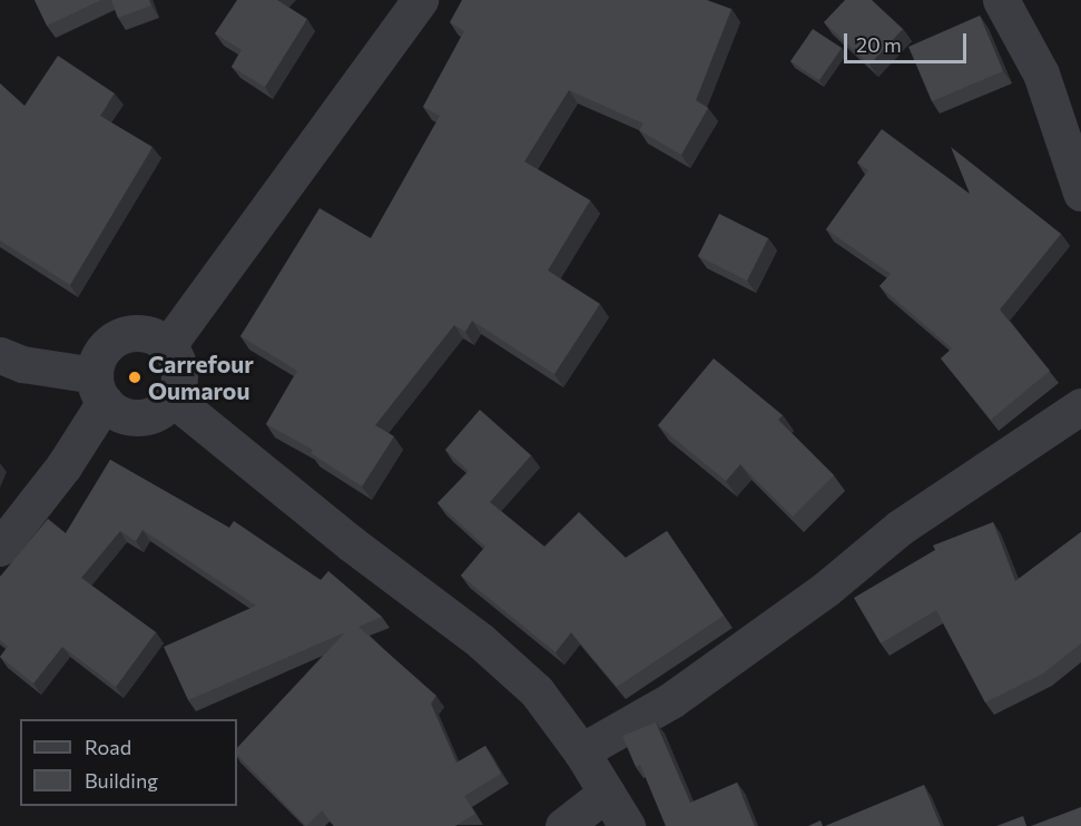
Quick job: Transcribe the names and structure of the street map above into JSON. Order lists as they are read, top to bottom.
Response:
{
  "places": ["Carrefour Oumarou"],
  "legend": ["Road", "Building"],
  "scale_bar": "20 m"
}
